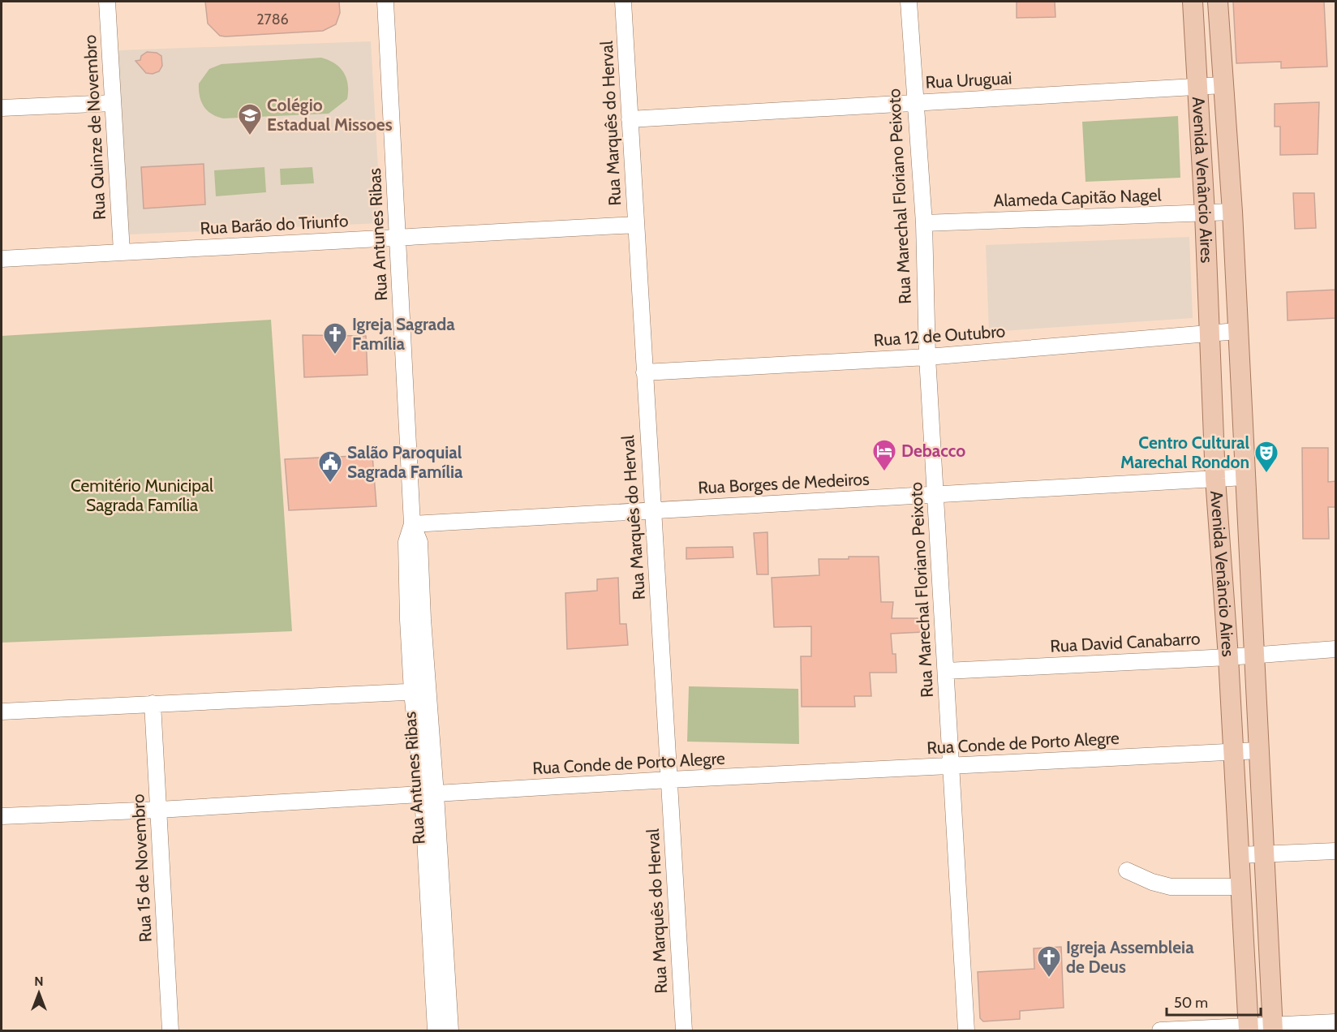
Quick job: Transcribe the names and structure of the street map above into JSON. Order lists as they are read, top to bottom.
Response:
{
  "streets": {
    "main road": ["Avenida Venâncio Aires"],
    "street": [
      "Rua Uruguai",
      "Rua Marquês do Herval",
      "Rua Quinze de Novembro",
      "Rua Marechal Floriano Peixoto",
      "Alameda Capitão Nagel",
      "Rua Barão do Triunfo",
      "Rua Antunes Ribas",
      "Rua 12 de Outubro",
      "Rua Borges de Medeiros",
      "Rua David Canabarro",
      "Rua Conde de Porto Alegre",
      "Rua 15 de Novembro"
    ]
  },
  "crossings": [
    ["Rua Uruguai", "Rua Marquês do Herval"],
    ["Rua Uruguai", "Avenida Venâncio Aires"],
    ["Rua Uruguai", "Rua Marechal Floriano Peixoto"],
    ["Rua Marquês do Herval", "Rua Barão do Triunfo"],
    ["Rua Marquês do Herval", "Rua 12 de Outubro"],
    ["Rua Marquês do Herval", "Rua Borges de Medeiros"],
    ["Rua Marquês do Herval", "Rua Conde de Porto Alegre"],
    ["Rua Quinze de Novembro", "Rua Barão do Triunfo"],
    ["Avenida Venâncio Aires", "Alameda Capitão Nagel"],
    ["Avenida Venâncio Aires", "Rua 12 de Outubro"],
    ["Avenida Venâncio Aires", "Rua Borges de Medeiros"],
    ["Avenida Venâncio Aires", "Rua David Canabarro"],
    ["Avenida Venâncio Aires", "Rua Conde de Porto Alegre"],
    ["Rua Marechal Floriano Peixoto", "Alameda Capitão Nagel"],
    ["Rua Marechal Floriano Peixoto", "Rua 12 de Outubro"],
    ["Rua Marechal Floriano Peixoto", "Rua Borges de Medeiros"],
    ["Rua Marechal Floriano Peixoto", "Rua David Canabarro"],
    ["Rua Marechal Floriano Peixoto", "Rua Conde de Porto Alegre"],
    ["Rua Barão do Triunfo", "Rua Antunes Ribas"],
    ["Rua Antunes Ribas", "Rua Borges de Medeiros"],
    ["Rua Antunes Ribas", "Rua Conde de Porto Alegre"],
    ["Rua Conde de Porto Alegre", "Rua 15 de Novembro"]
  ],
  "parks": ["Cemitério Municipal Sagrada Família"],
  "places": {
    "school or university": ["Colégio Estadual Missoes"],
    "church": ["Igreja Sagrada Família", "Igreja Assembleia de Deus"],
    "hotel": ["Debacco"],
    "theatre": ["Centro Cultural Marechal Rondon"],
    "public building": ["Salão Paroquial Sagrada Família"]
  },
  "house_numbers": ["2786"],
  "scale_bar": "50 m",
  "north": "top"
}
